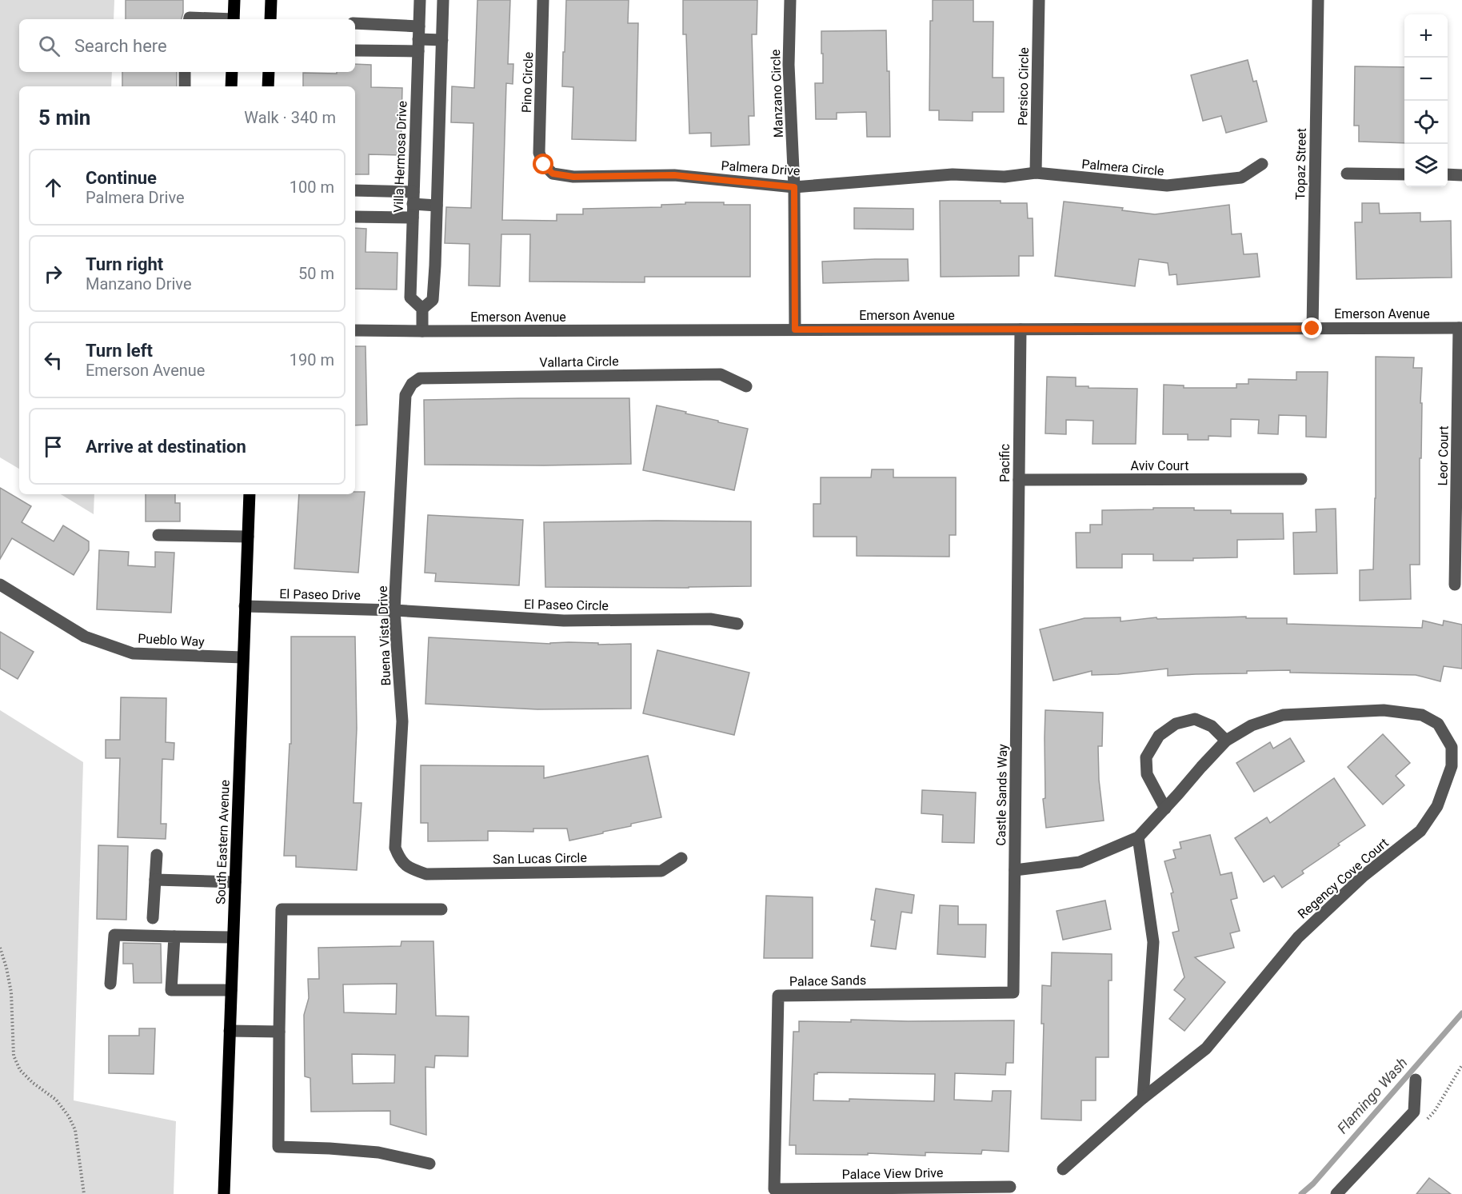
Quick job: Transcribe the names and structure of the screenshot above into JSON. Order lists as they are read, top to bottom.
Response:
{
  "streets": {
    "main road": ["South Eastern Avenue"],
    "street": [
      "Pino Circle",
      "Persico Circle",
      "Manzano Circle",
      "Villa Hermosa Drive",
      "Topaz Street",
      "Palmera Circle",
      "Palmera Drive",
      "Emerson Avenue",
      "Vallarta Circle",
      "Leor Court",
      "Pacific",
      "Aviv Court",
      "El Paseo Drive",
      "El Paseo Circle",
      "Buena Vista Drive",
      "Pueblo Way",
      "Castle Sands Way",
      "San Lucas Circle",
      "Regency Cove Court",
      "Palace Sands",
      "Palace View Drive"
    ]
  },
  "crossings": [
    ["Pino Circle", "Palmera Drive"],
    ["Persico Circle", "Palmera Circle"],
    ["Persico Circle", "Palmera Drive"],
    ["Manzano Circle", "Palmera Drive"],
    ["Manzano Circle", "Emerson Avenue"],
    ["Topaz Street", "Emerson Avenue"],
    ["Palmera Circle", "Palmera Drive"],
    ["Emerson Avenue", "Leor Court"],
    ["Emerson Avenue", "Pacific"],
    ["Vallarta Circle", "Buena Vista Drive"],
    ["Pacific", "Aviv Court"],
    ["Pacific", "Castle Sands Way"],
    ["El Paseo Drive", "El Paseo Circle"],
    ["El Paseo Drive", "Buena Vista Drive"],
    ["El Paseo Drive", "South Eastern Avenue"],
    ["El Paseo Circle", "Buena Vista Drive"],
    ["Buena Vista Drive", "San Lucas Circle"],
    ["Pueblo Way", "South Eastern Avenue"],
    ["Castle Sands Way", "Regency Cove Court"],
    ["Castle Sands Way", "Palace Sands"],
    ["Palace Sands", "Palace View Drive"]
  ],
  "water": ["Flamingo Wash"],
  "page": {
    "map_buttons": ["+", "−"],
    "search": "Search here",
    "heading": ["5 min", "Walk · 340 m"],
    "list": [
      ["Continue", "Palmera Drive", "100 m"],
      ["Turn right", "Manzano Drive", "50 m"],
      ["Turn left", "Emerson Avenue", "190 m"],
      "Arrive at destination"
    ]
  }
}
